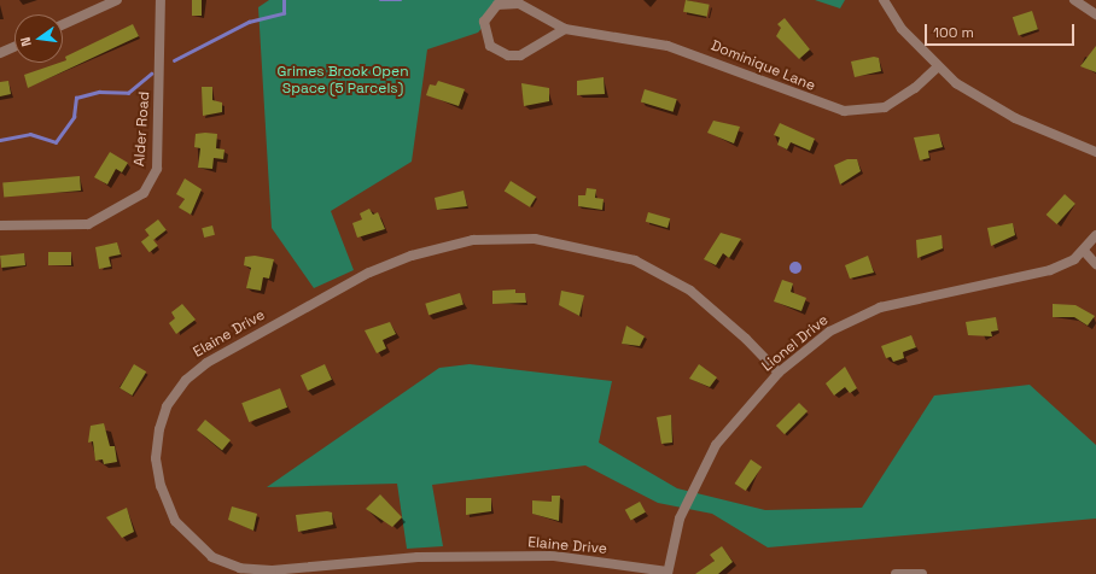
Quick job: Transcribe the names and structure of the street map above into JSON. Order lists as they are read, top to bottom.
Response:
{
  "streets": {
    "street": [
      "Dominique Lane",
      "Alder Road",
      "Elaine Drive",
      "Lionel Drive"
    ]
  },
  "crossings": [
    ["Elaine Drive", "Lionel Drive"]
  ],
  "parks": ["Grimes Brook Open Space (5 Parcels)"],
  "scale_bar": "100 m",
  "north": "left"
}
